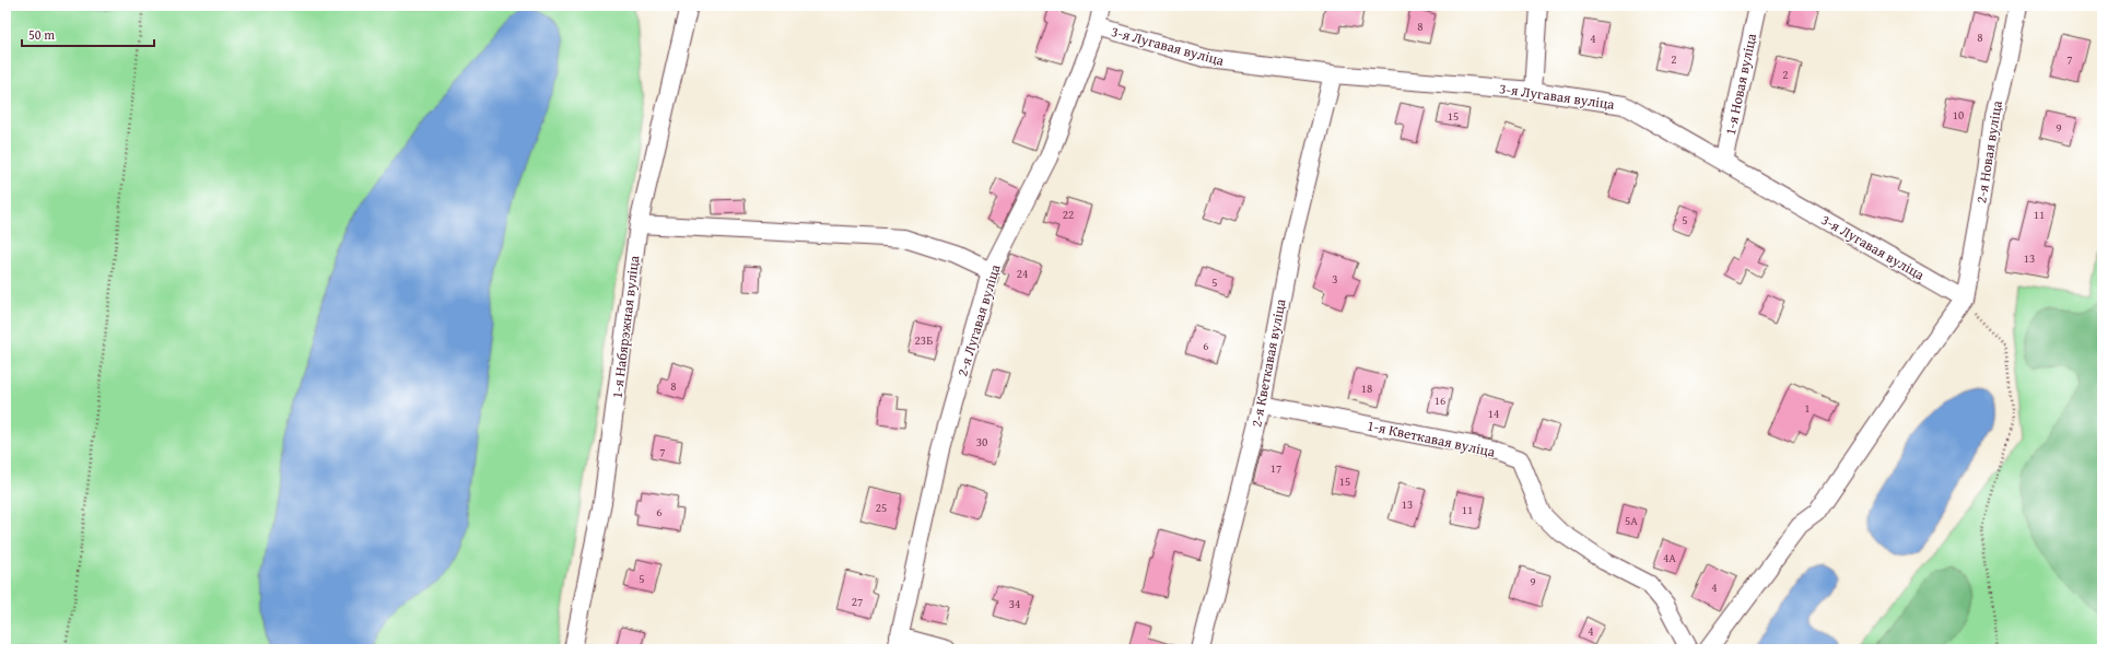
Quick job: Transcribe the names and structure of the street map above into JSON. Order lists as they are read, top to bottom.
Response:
{
  "streets": {
    "street": [
      "3-я Лугавая вуліца",
      "1-я Новая вуліца",
      "2-я Новая вуліца",
      "2-я Лугавая вуліца",
      "1-я Набярэжная вуліца",
      "2-я Кветкавая вуліца",
      "1-я Кветкавая вуліца"
    ]
  },
  "crossings": [
    ["3-я Лугавая вуліца", "1-я Новая вуліца"],
    ["3-я Лугавая вуліца", "2-я Новая вуліца"],
    ["3-я Лугавая вуліца", "2-я Лугавая вуліца"],
    ["3-я Лугавая вуліца", "2-я Кветкавая вуліца"],
    ["2-я Кветкавая вуліца", "1-я Кветкавая вуліца"]
  ],
  "house_numbers": [
    "8",
    "8",
    "4",
    "2",
    "7",
    "2",
    "10",
    "15",
    "9",
    "22",
    "11",
    "5",
    "13",
    "24",
    "3",
    "5",
    "23Б",
    "6",
    "8",
    "18",
    "16",
    "1",
    "14",
    "30",
    "7",
    "17",
    "15",
    "13",
    "25",
    "11",
    "6",
    "5А",
    "4А",
    "5",
    "9",
    "4",
    "27",
    "34",
    "4"
  ],
  "scale_bar": "50 m"
}
